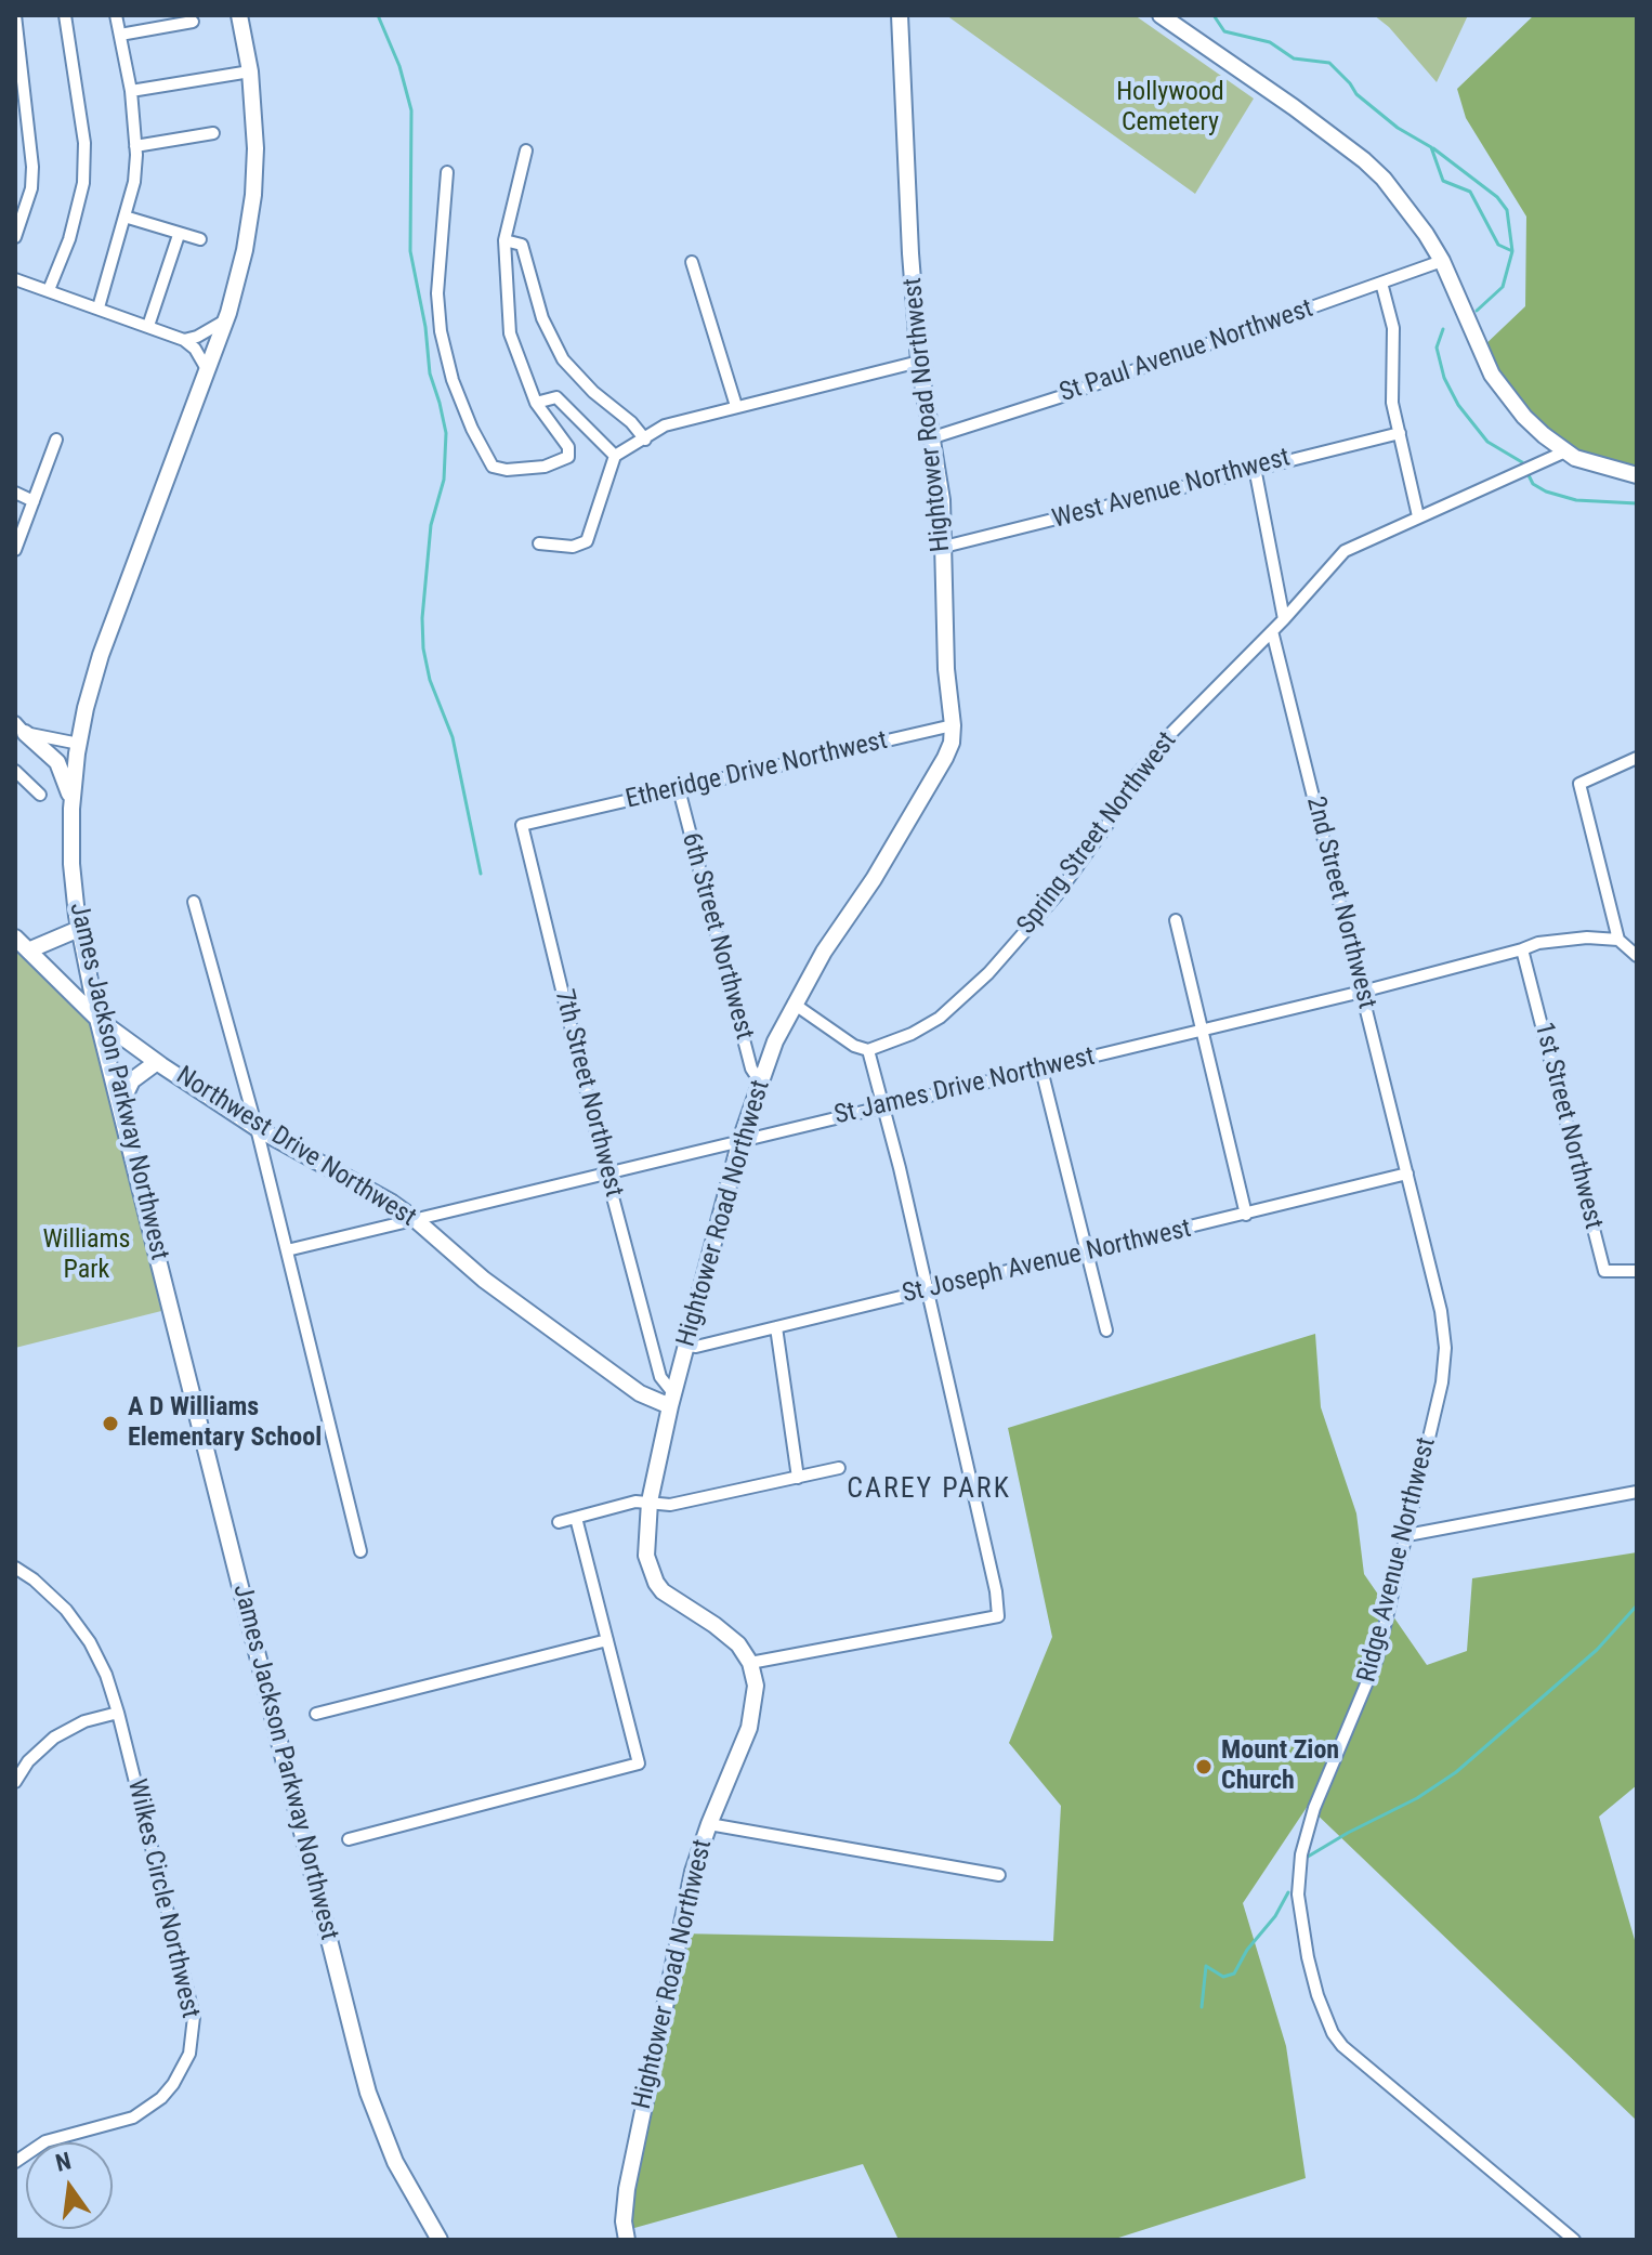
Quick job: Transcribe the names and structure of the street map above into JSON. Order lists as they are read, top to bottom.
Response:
{
  "streets": {
    "street": [
      "St Paul Avenue Northwest",
      "Hightower Road Northwest",
      "West Avenue Northwest",
      "Etheridge Drive Northwest",
      "Spring Street Northwest",
      "2nd Street Northwest",
      "6th Street Northwest",
      "James Jackson Parkway Northwest",
      "St James Drive Northwest",
      "7th Street Northwest",
      "1st Street Northwest",
      "Northwest Drive Northwest",
      "St Joseph Avenue Northwest",
      "Ridge Avenue Northwest",
      "Wilkes Circle Northwest"
    ]
  },
  "crossings": [
    ["St Paul Avenue Northwest", "Hightower Road Northwest"],
    ["Hightower Road Northwest", "West Avenue Northwest"],
    ["Hightower Road Northwest", "Etheridge Drive Northwest"],
    ["Hightower Road Northwest", "6th Street Northwest"],
    ["Hightower Road Northwest", "St James Drive Northwest"],
    ["Hightower Road Northwest", "7th Street Northwest"],
    ["Hightower Road Northwest", "Northwest Drive Northwest"],
    ["Hightower Road Northwest", "St Joseph Avenue Northwest"],
    ["Etheridge Drive Northwest", "6th Street Northwest"],
    ["Etheridge Drive Northwest", "7th Street Northwest"],
    ["Spring Street Northwest", "2nd Street Northwest"],
    ["2nd Street Northwest", "St James Drive Northwest"],
    ["2nd Street Northwest", "St Joseph Avenue Northwest"],
    ["2nd Street Northwest", "Ridge Avenue Northwest"],
    ["James Jackson Parkway Northwest", "Northwest Drive Northwest"],
    ["St James Drive Northwest", "7th Street Northwest"],
    ["St James Drive Northwest", "1st Street Northwest"],
    ["St James Drive Northwest", "Northwest Drive Northwest"],
    ["7th Street Northwest", "Northwest Drive Northwest"],
    ["St Joseph Avenue Northwest", "Ridge Avenue Northwest"]
  ],
  "districts": ["CAREY PARK"],
  "parks": ["Hollywood Cemetery", "Williams Park"],
  "places": ["A D Williams Elementary School", "Mount Zion Church"],
  "north": "top"
}
